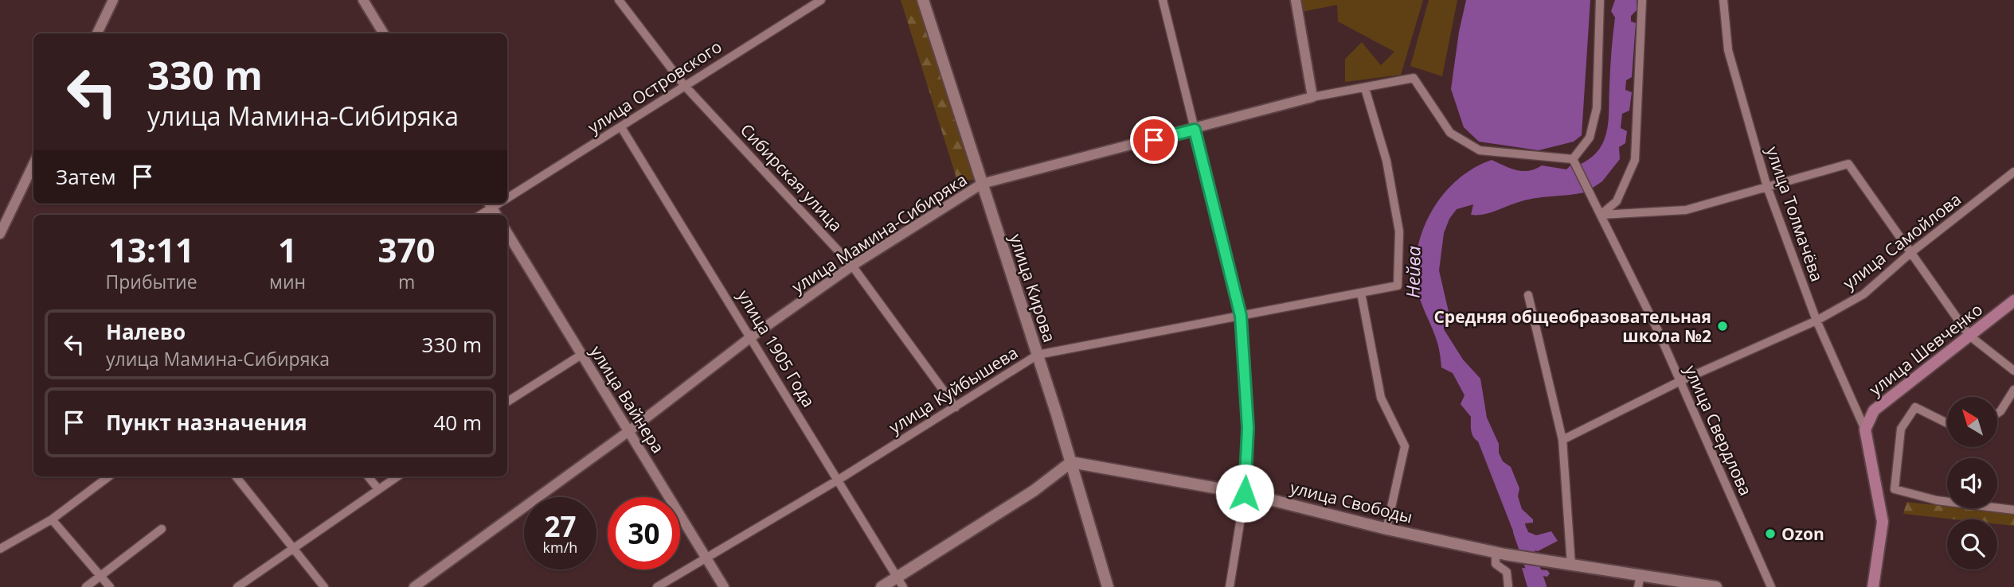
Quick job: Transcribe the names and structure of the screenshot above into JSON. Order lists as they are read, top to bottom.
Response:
{
  "streets": {
    "main road": ["улица Кирова", "улица Шевченко", "улица Свободы"],
    "street": [
      "улица Островского",
      "Сибирская улица",
      "улица Толмачёва",
      "улица Мамина-Сибиряка",
      "улица Самойлова",
      "улица 1905 Года",
      "улица Куйбышева",
      "улица Вайнера",
      "улица Свердлова"
    ]
  },
  "crossings": [
    ["улица Островского", "Сибирская улица"],
    ["улица Островского", "улица 1905 Года"],
    ["Сибирская улица", "улица Мамина-Сибиряка"],
    ["Сибирская улица", "улица Куйбышева"],
    ["улица Толмачёва", "улица Самойлова"],
    ["улица Толмачёва", "улица Шевченко"],
    ["улица Мамина-Сибиряка", "улица Кирова"],
    ["улица Мамина-Сибиряка", "улица 1905 Года"],
    ["улица Мамина-Сибиряка", "улица Куйбышева"],
    ["улица Мамина-Сибиряка", "улица Вайнера"],
    ["улица Мамина-Сибиряка", "улица Свердлова"],
    ["улица Самойлова", "улица Свердлова"],
    ["улица Кирова", "улица Куйбышева"],
    ["улица Кирова", "улица Свободы"],
    ["улица 1905 Года", "улица Куйбышева"],
    ["улица Куйбышева", "улица Вайнера"]
  ],
  "water": ["Нейва"],
  "places": ["Средняя общеобразовательная школа №2", "Ozon"],
  "north": "top left",
  "page": {
    "turn": ["330 m", "улица Мамина-Сибиряка"],
    "then": "Затем",
    "eta": [
      "13:11",
      "Прибытие",
      "1",
      "мин",
      "370",
      "m"
    ],
    "list": [
      {
        "name": "Налево",
        "note": "улица Мамина-Сибиряка",
        "value": "330 m"
      },
      {
        "name": "Пункт назначения",
        "value": "40 m"
      }
    ],
    "speed": "27 km/h",
    "limit": "30"
  }
}
